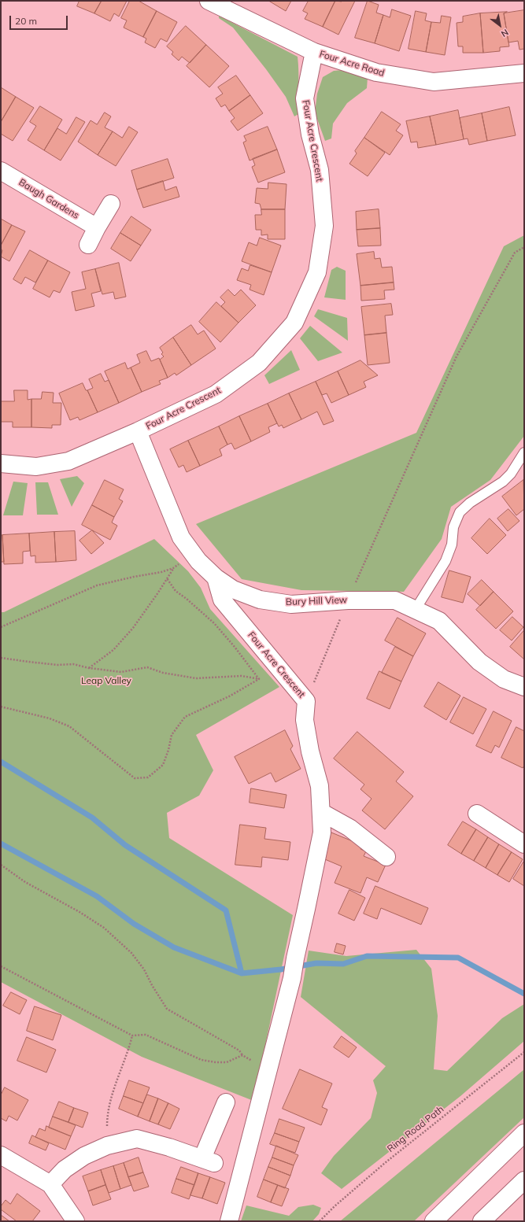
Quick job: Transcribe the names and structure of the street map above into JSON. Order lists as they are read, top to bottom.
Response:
{
  "streets": {
    "main road": [
      "Four Acre Road",
      "Four Acre Crescent",
      "Baugh Gardens",
      "Bury Hill View"
    ],
    "path": ["Ring Road Path"]
  },
  "crossings": [
    ["Four Acre Road", "Four Acre Crescent"],
    ["Four Acre Crescent", "Bury Hill View"]
  ],
  "parks": ["Leap Valley"],
  "scale_bar": "20 m",
  "north": "bottom right"
}
